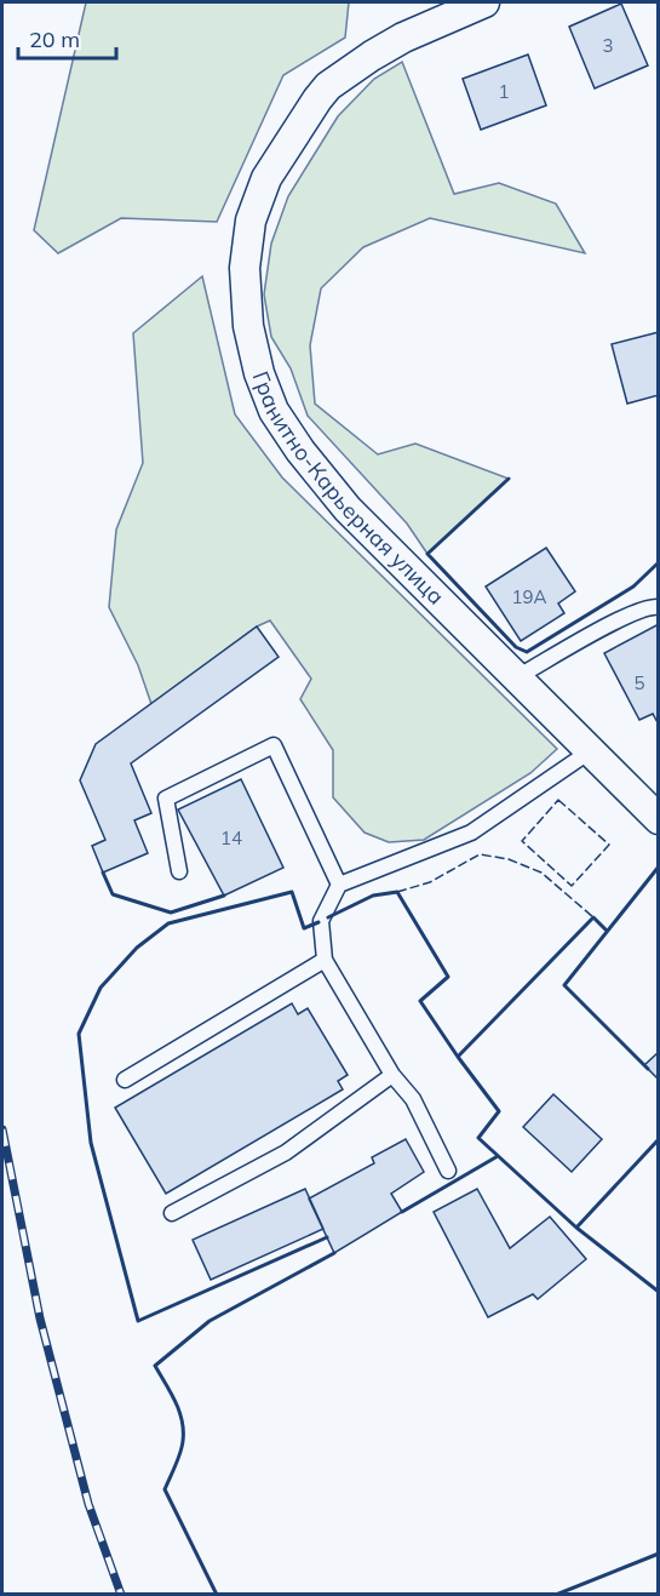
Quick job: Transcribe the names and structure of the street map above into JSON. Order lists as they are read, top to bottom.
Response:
{
  "streets": {
    "street": ["Гранитно-Карьерная улица"]
  },
  "house_numbers": [
    "3",
    "1",
    "19А",
    "5",
    "14"
  ],
  "scale_bar": "20 m"
}
